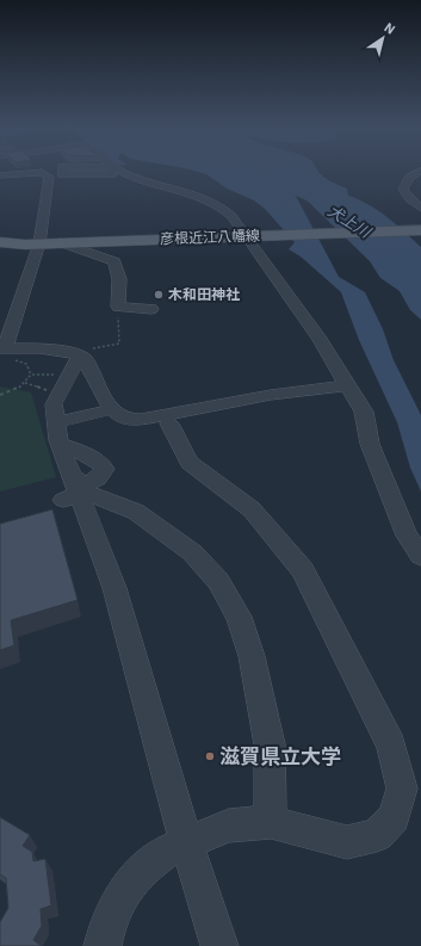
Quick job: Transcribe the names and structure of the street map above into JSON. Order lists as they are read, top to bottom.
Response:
{
  "streets": {
    "main road": ["彦根近江八幡線"]
  },
  "water": ["犬上川"],
  "places": ["木和田神社", "滋賀県立大学"],
  "north": "top right"
}
